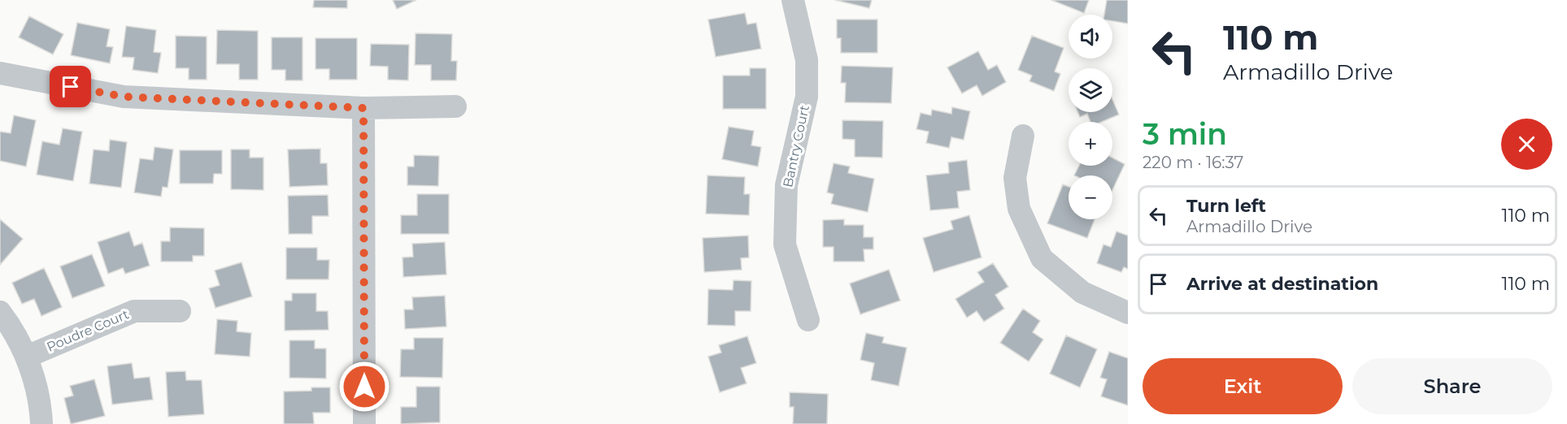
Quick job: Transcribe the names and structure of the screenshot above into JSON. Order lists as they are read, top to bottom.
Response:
{
  "streets": {
    "street": ["Bantry Court", "Poudre Court"]
  },
  "page": {
    "turn": ["110 m", "Armadillo Drive"],
    "map_buttons": ["+", "−"],
    "heading": ["3 min", "220 m · 16:37"],
    "list": [
      {
        "name": "Turn left",
        "note": "Armadillo Drive",
        "value": "110 m"
      },
      {
        "name": "Arrive at destination",
        "value": "110 m"
      }
    ],
    "buttons": ["Exit", "Share"]
  }
}
